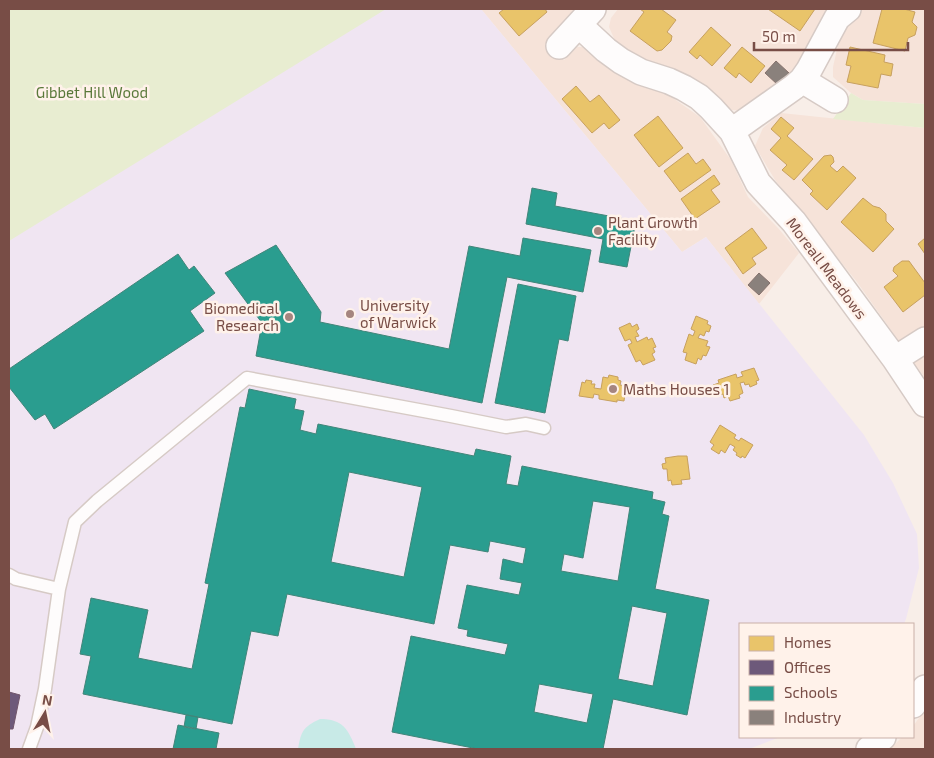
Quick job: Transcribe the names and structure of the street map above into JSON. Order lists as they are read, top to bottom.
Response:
{
  "streets": {
    "street": ["Moreall Meadows"]
  },
  "parks": ["Gibbet Hill Wood"],
  "places": [
    "Plant Growth Facility",
    "University of Warwick",
    "Biomedical Research",
    "Maths Houses 1"
  ],
  "legend": [
    "Homes",
    "Offices",
    "Schools",
    "Industry"
  ],
  "scale_bar": "50 m",
  "north": "top"
}
